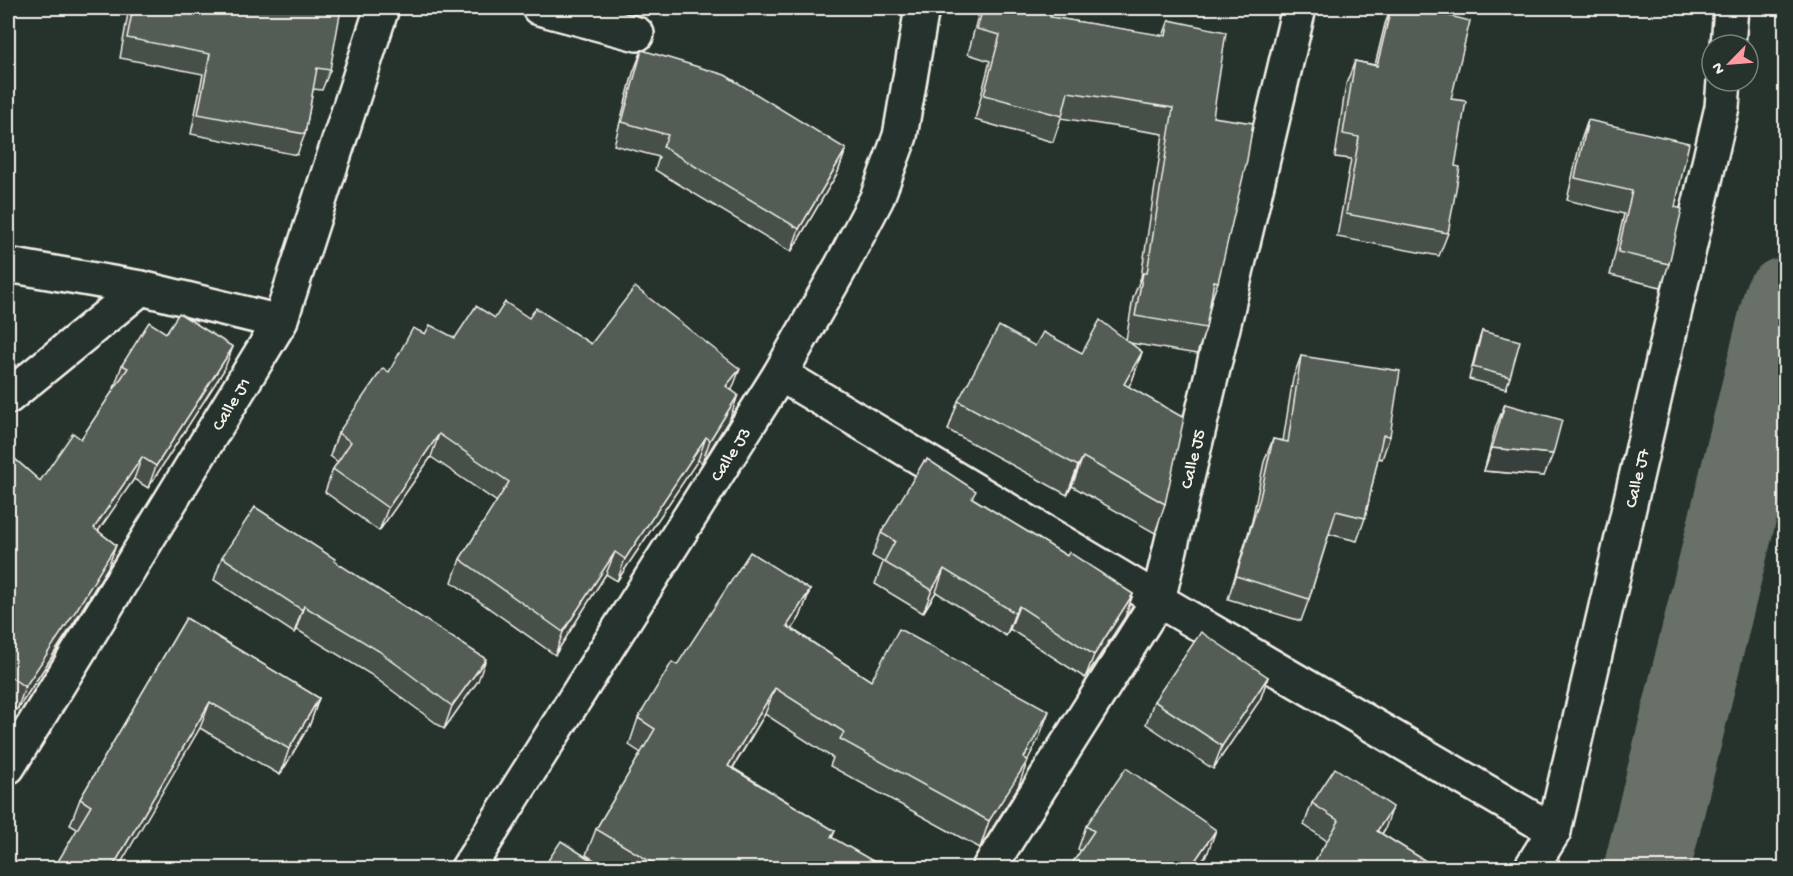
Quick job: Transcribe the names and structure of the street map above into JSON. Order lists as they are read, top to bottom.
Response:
{
  "streets": {
    "street": [
      "Calle J1",
      "Calle J3",
      "Calle J5",
      "Calle J7"
    ]
  },
  "north": "bottom left"
}
